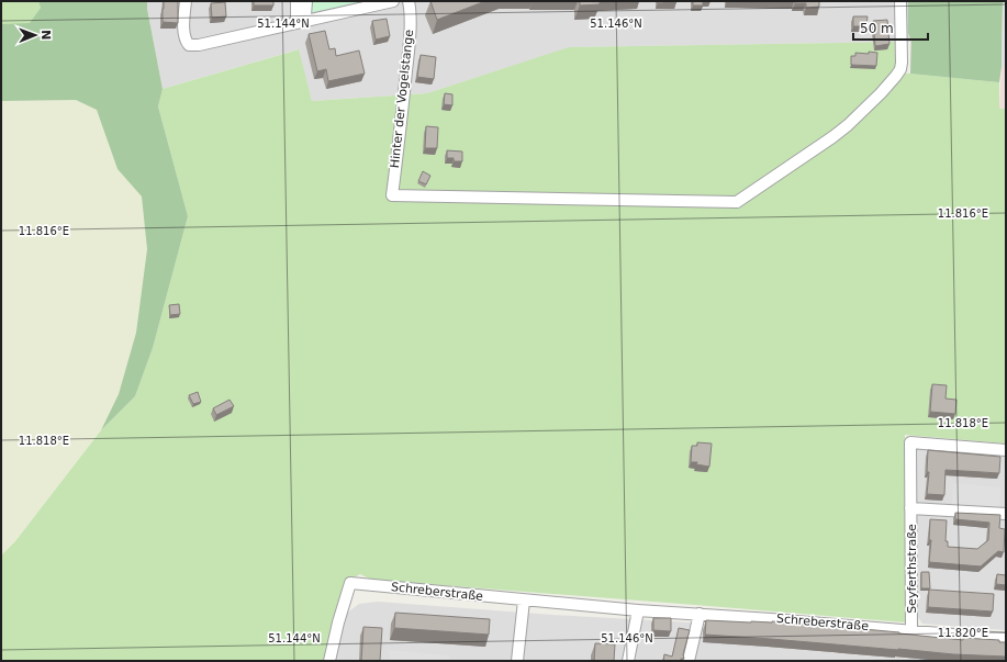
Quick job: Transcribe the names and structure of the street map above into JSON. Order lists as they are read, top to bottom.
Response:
{
  "streets": {
    "street": ["Hinter der Vogelstange", "Seyferthstraße", "Schreberstraße"]
  },
  "crossings": [
    ["Seyferthstraße", "Schreberstraße"]
  ],
  "scale_bar": "50 m",
  "north": "right",
  "coordinates": [
    "51.144°N",
    "51.146°N",
    "11.816°E",
    "11.818°E",
    "11.820°E"
  ]
}
